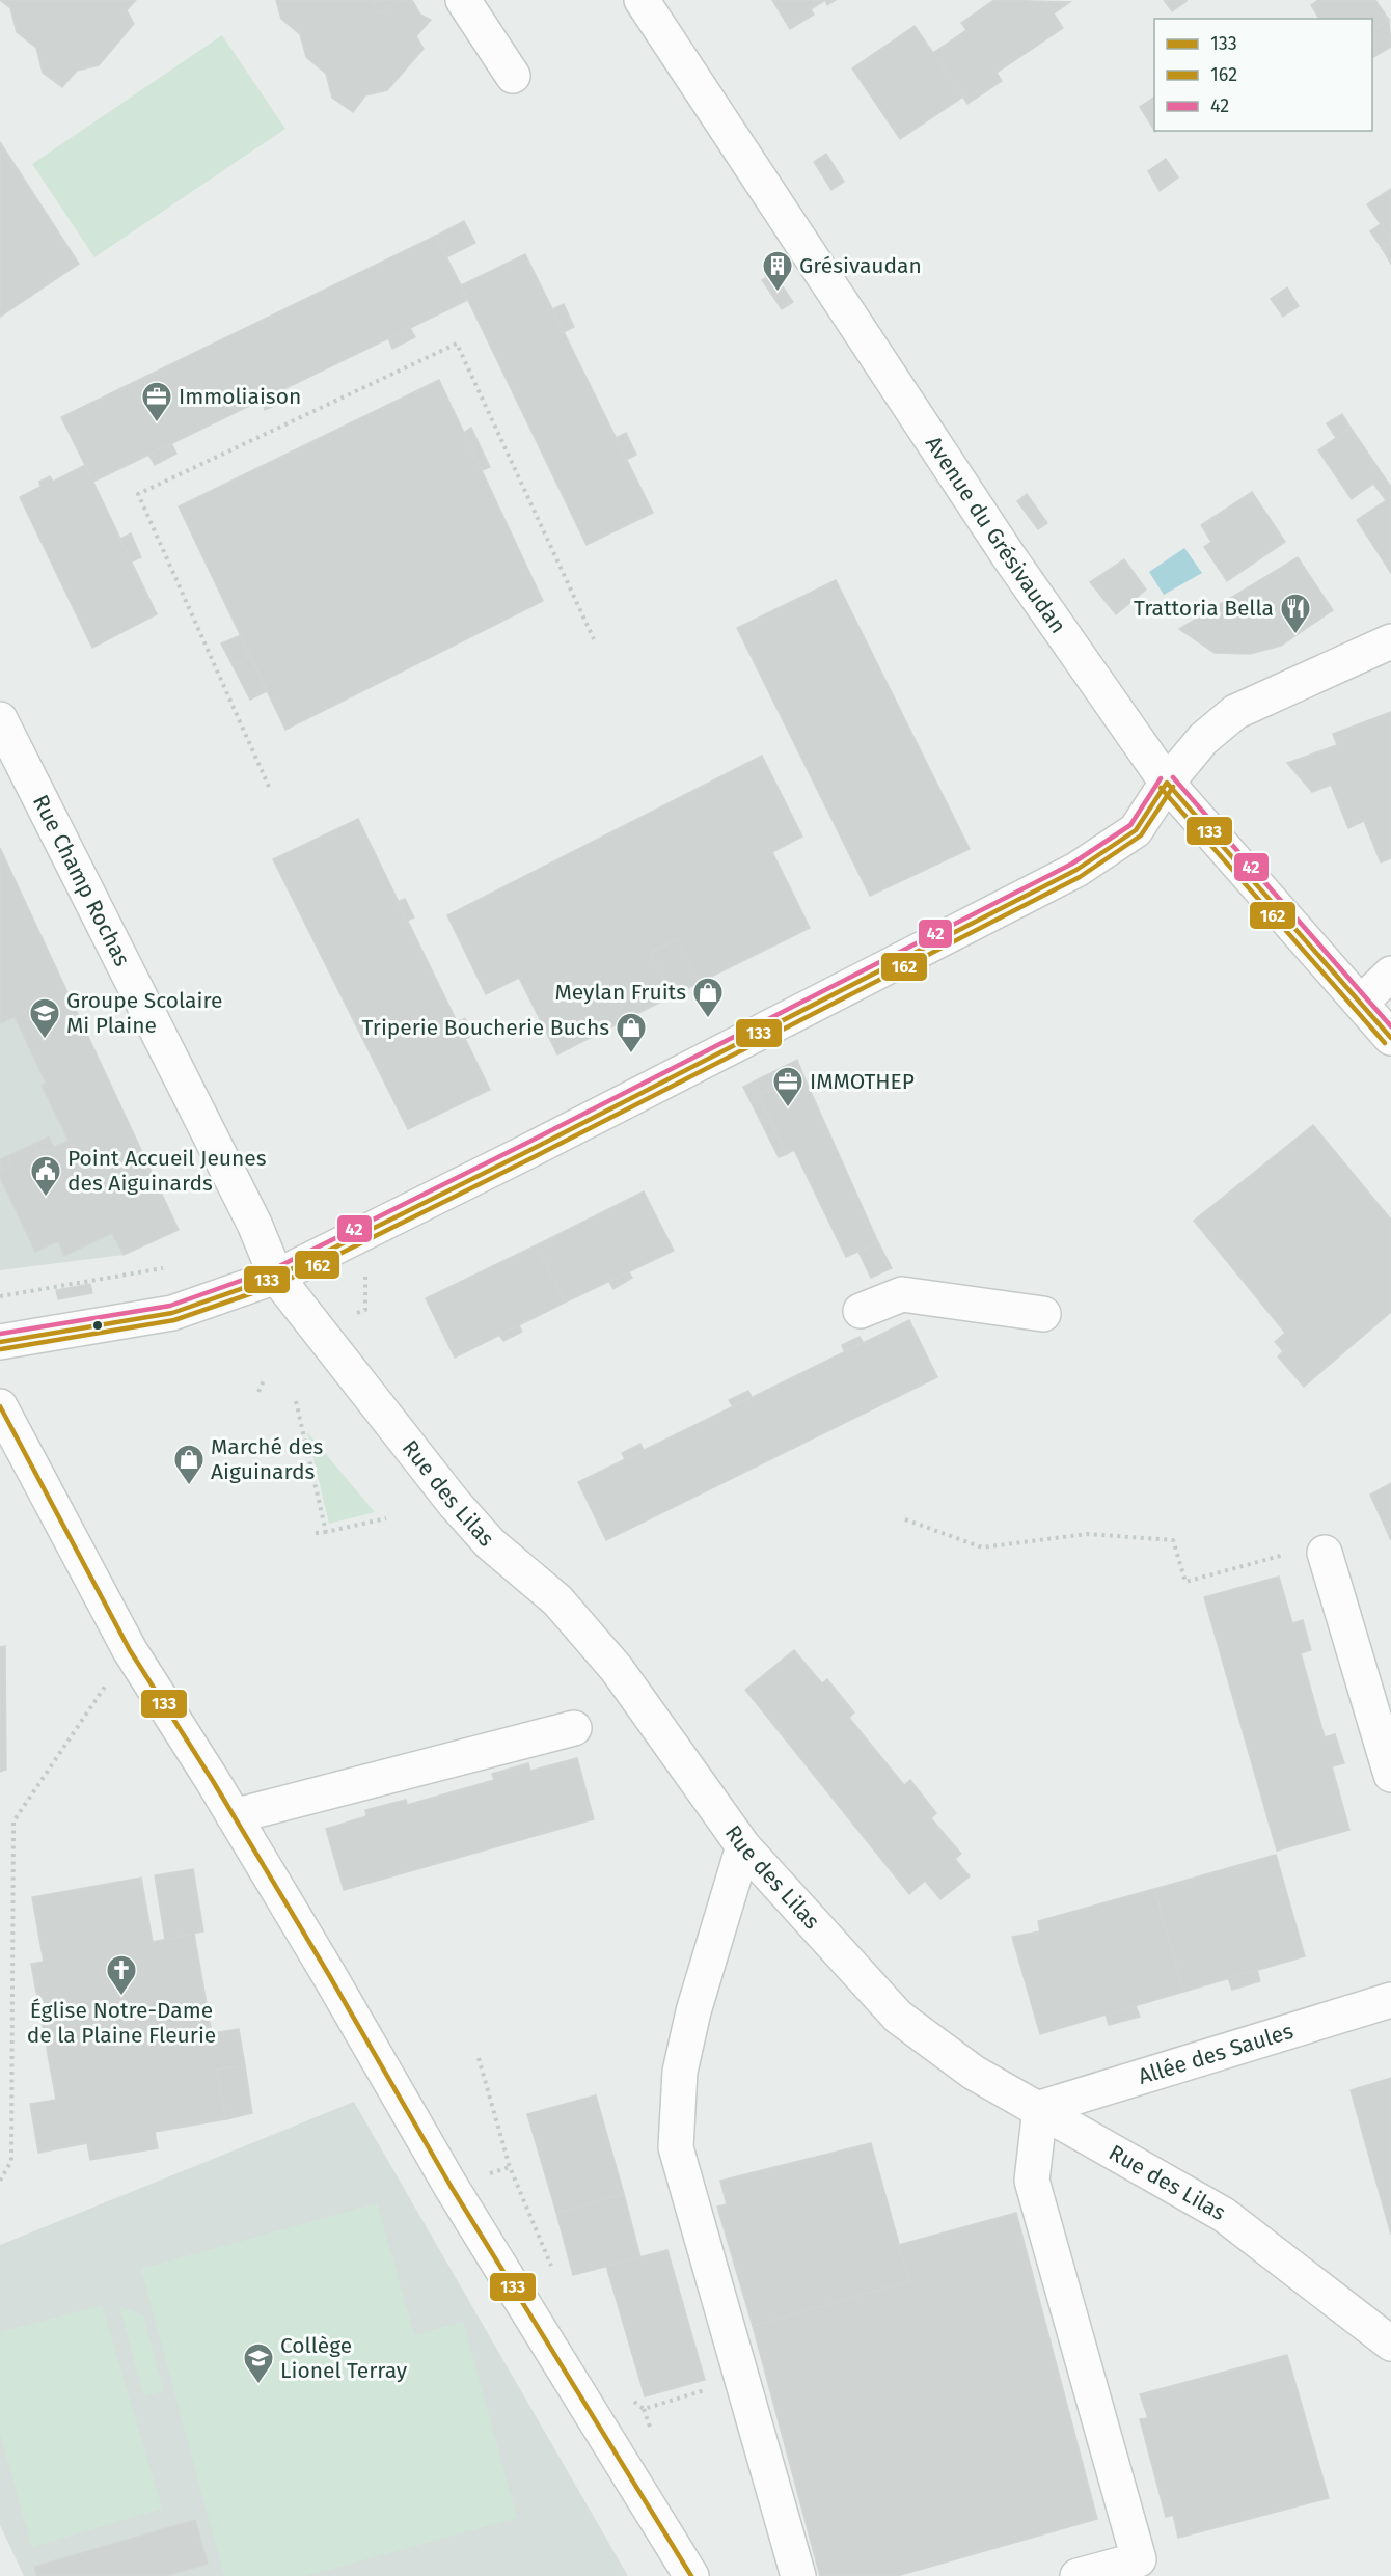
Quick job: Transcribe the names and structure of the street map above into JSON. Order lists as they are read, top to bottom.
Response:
{
  "streets": {
    "street": [
      "Avenue du Grésivaudan",
      "Rue Champ Rochas",
      "Rue des Lilas",
      "Allée des Saules"
    ]
  },
  "crossings": [
    ["Rue Champ Rochas", "Rue des Lilas"],
    ["Rue des Lilas", "Allée des Saules"]
  ],
  "places": {
    "building": ["Grésivaudan"],
    "office": ["Immoliaison", "IMMOTHEP"],
    "restaurant": ["Trattoria Bella"],
    "shop": ["Meylan Fruits", "Triperie Boucherie Buchs", "Marché des Aiguinards"],
    "school or university": ["Groupe Scolaire Mi Plaine", "Collège Lionel Terray"],
    "public building": ["Point Accueil Jeunes des Aiguinards"],
    "church": ["Église Notre-Dame de la Plaine Fleurie"]
  },
  "lines": ["transit line 42", "transit line 133", "transit line 162"],
  "legend": ["133", "162", "42"]
}
